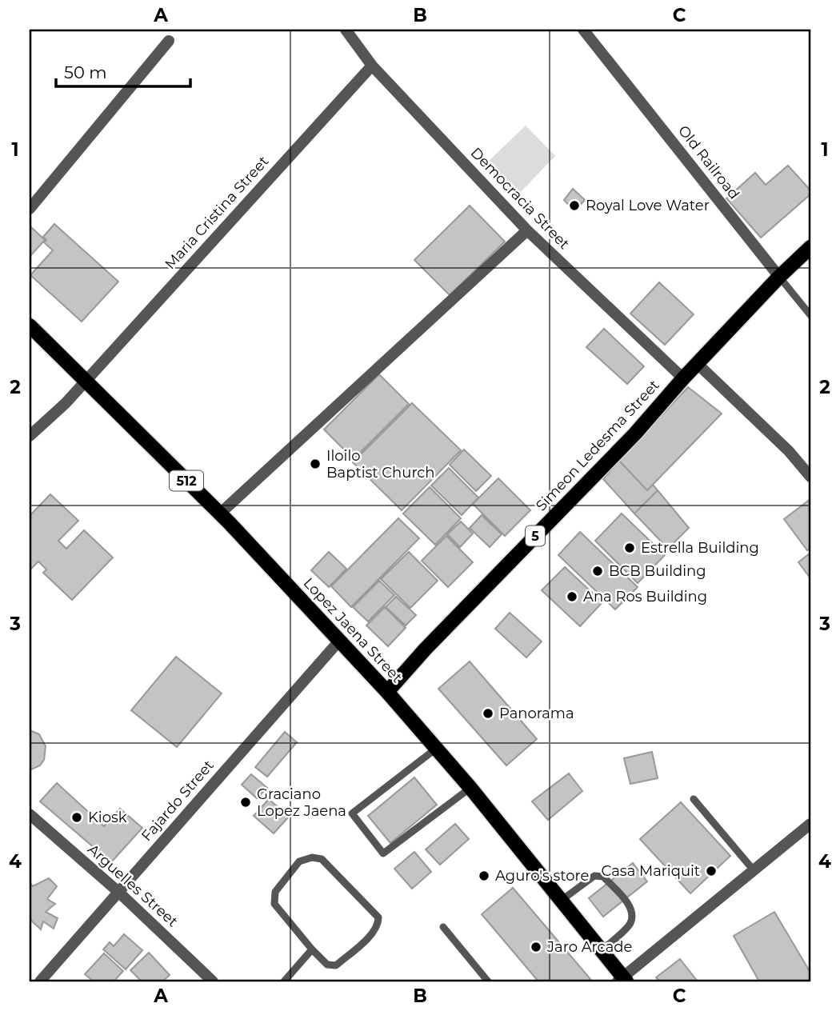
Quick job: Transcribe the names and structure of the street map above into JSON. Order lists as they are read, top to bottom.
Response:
{
  "streets": {
    "main road": [
      "Simeon Ledesma Street",
      "512",
      "5",
      "Lopez Jaena Street"
    ],
    "street": [
      "Old Railroad",
      "Democracia Street",
      "Maria Cristina Street",
      "Fajardo Street",
      "Arguelles Street"
    ]
  },
  "crossings": [
    ["Old Railroad", "Simeon Ledesma Street"],
    ["Democracia Street", "Maria Cristina Street"],
    ["Democracia Street", "Simeon Ledesma Street"],
    ["Maria Cristina Street", "Lopez Jaena Street"],
    ["Simeon Ledesma Street", "Lopez Jaena Street"],
    ["Lopez Jaena Street", "Fajardo Street"],
    ["Fajardo Street", "Arguelles Street"]
  ],
  "places": [
    "Royal Love Water",
    "Iloilo Baptist Church",
    "Estrella Building",
    "BCB Building",
    "Ana Ros Building",
    "Panorama",
    "Graciano Lopez Jaena",
    "Kiosk",
    "Casa Mariquit",
    "Aguro's store",
    "Jaro Arcade"
  ],
  "scale_bar": "50 m",
  "grid": {
    "columns": ["A", "B", "C"],
    "rows": [
      "1",
      "2",
      "3",
      "4"
    ]
  }
}
